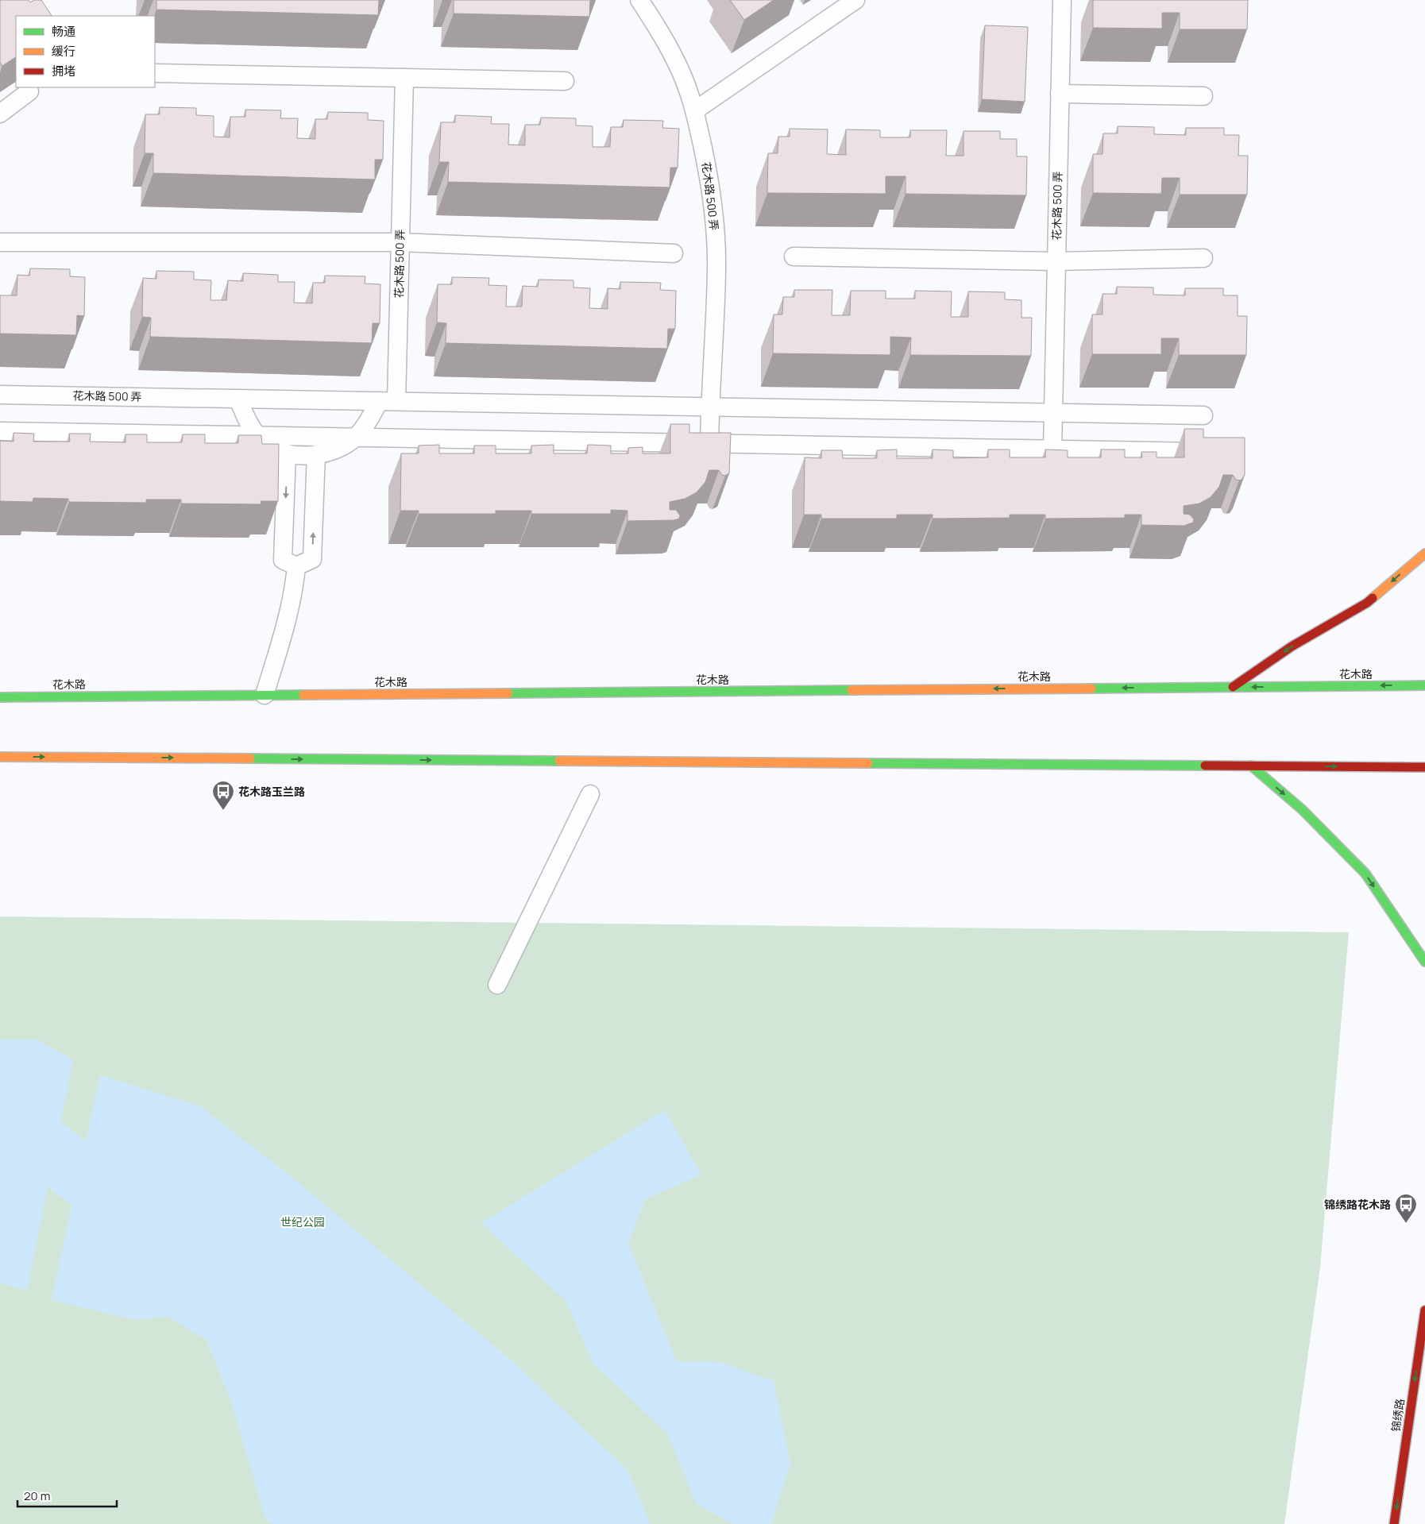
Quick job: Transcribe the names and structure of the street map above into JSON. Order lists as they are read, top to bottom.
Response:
{
  "streets": {
    "main road": ["花木路", "锦绣路"],
    "lane": ["花木路 500 弄"]
  },
  "one_way": ["锦绣路"],
  "parks": ["世纪公园"],
  "places": {
    "bus stop": ["花木路玉兰路", "锦绣路花木路"]
  },
  "legend": ["畅通", "缓行", "拥堵"],
  "scale_bar": "20 m"
}
